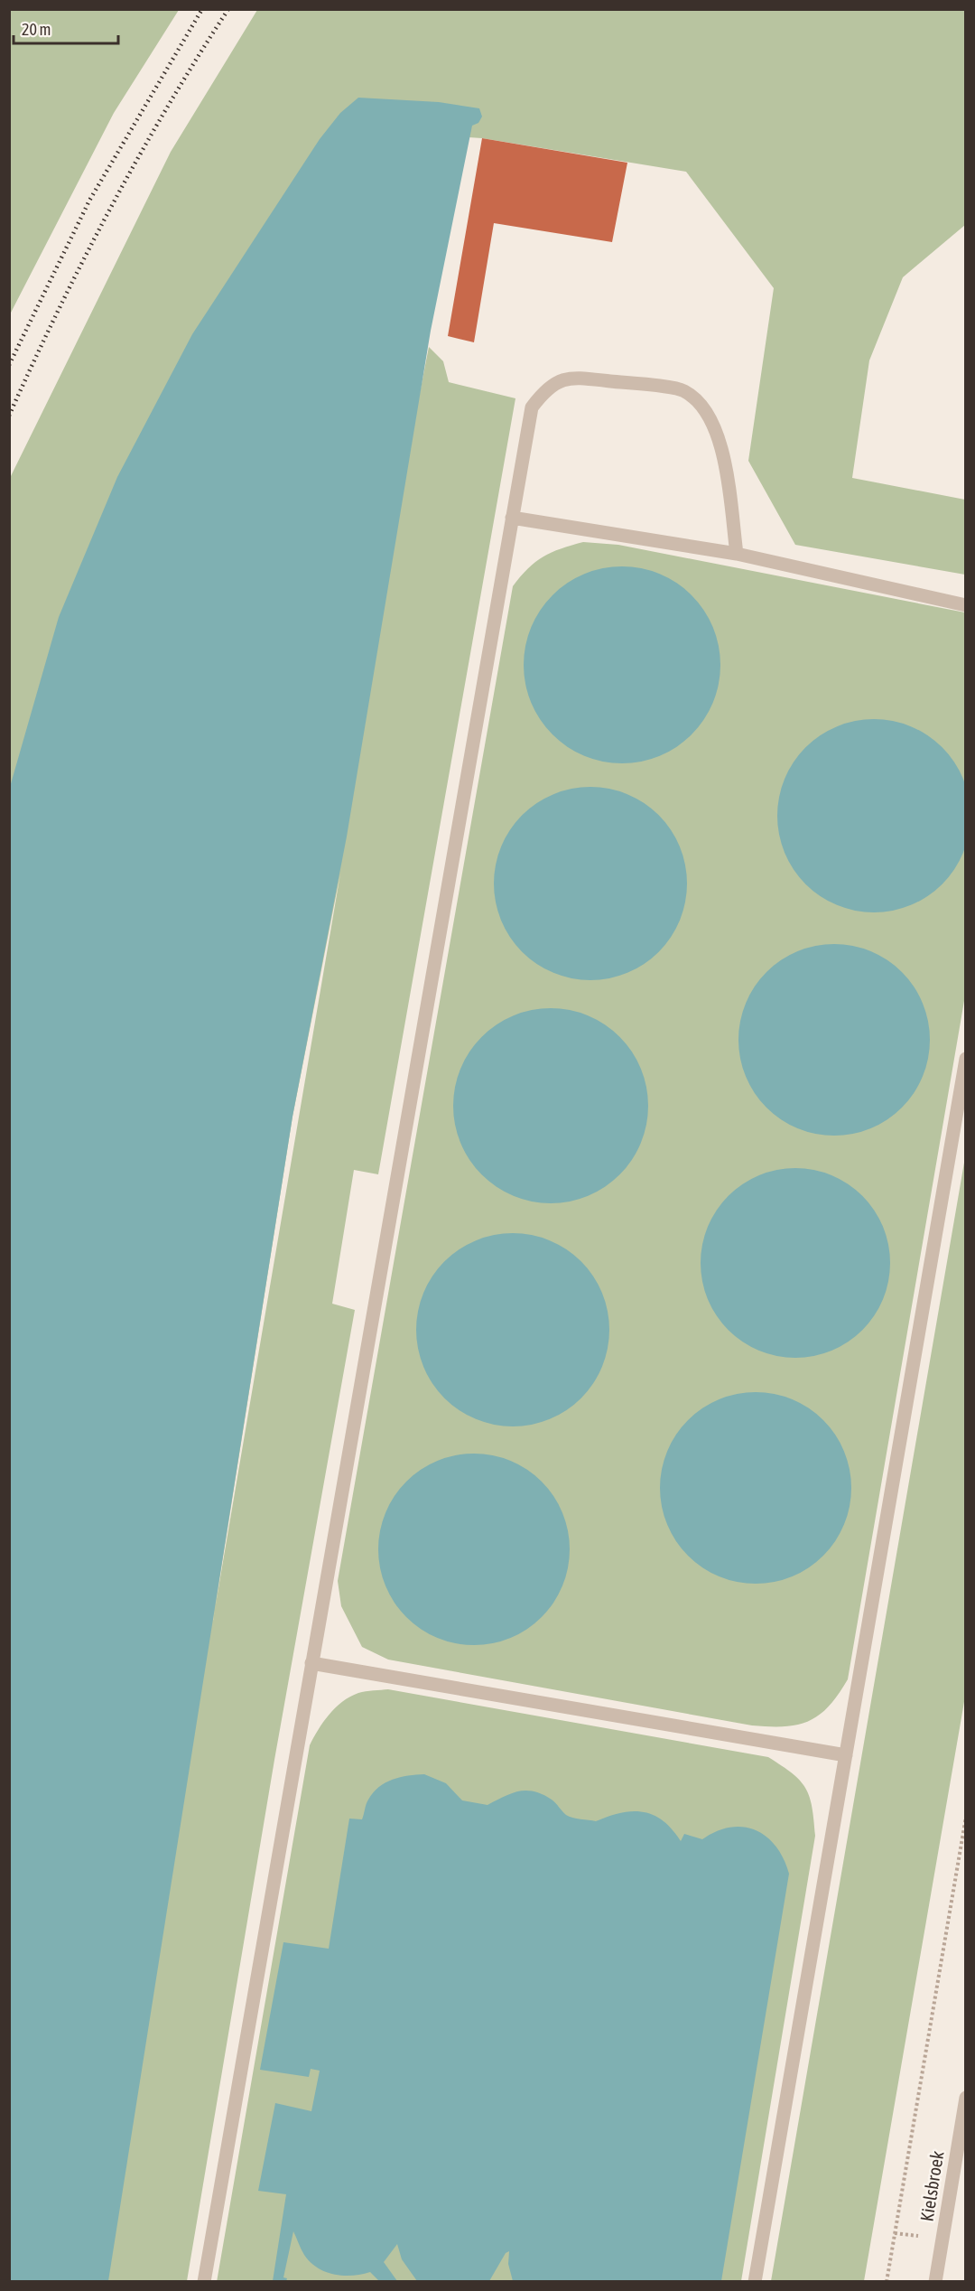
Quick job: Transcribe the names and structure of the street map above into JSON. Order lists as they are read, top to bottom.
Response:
{
  "streets": {
    "street": ["Kielsbroek"]
  },
  "scale_bar": "20 m"
}
